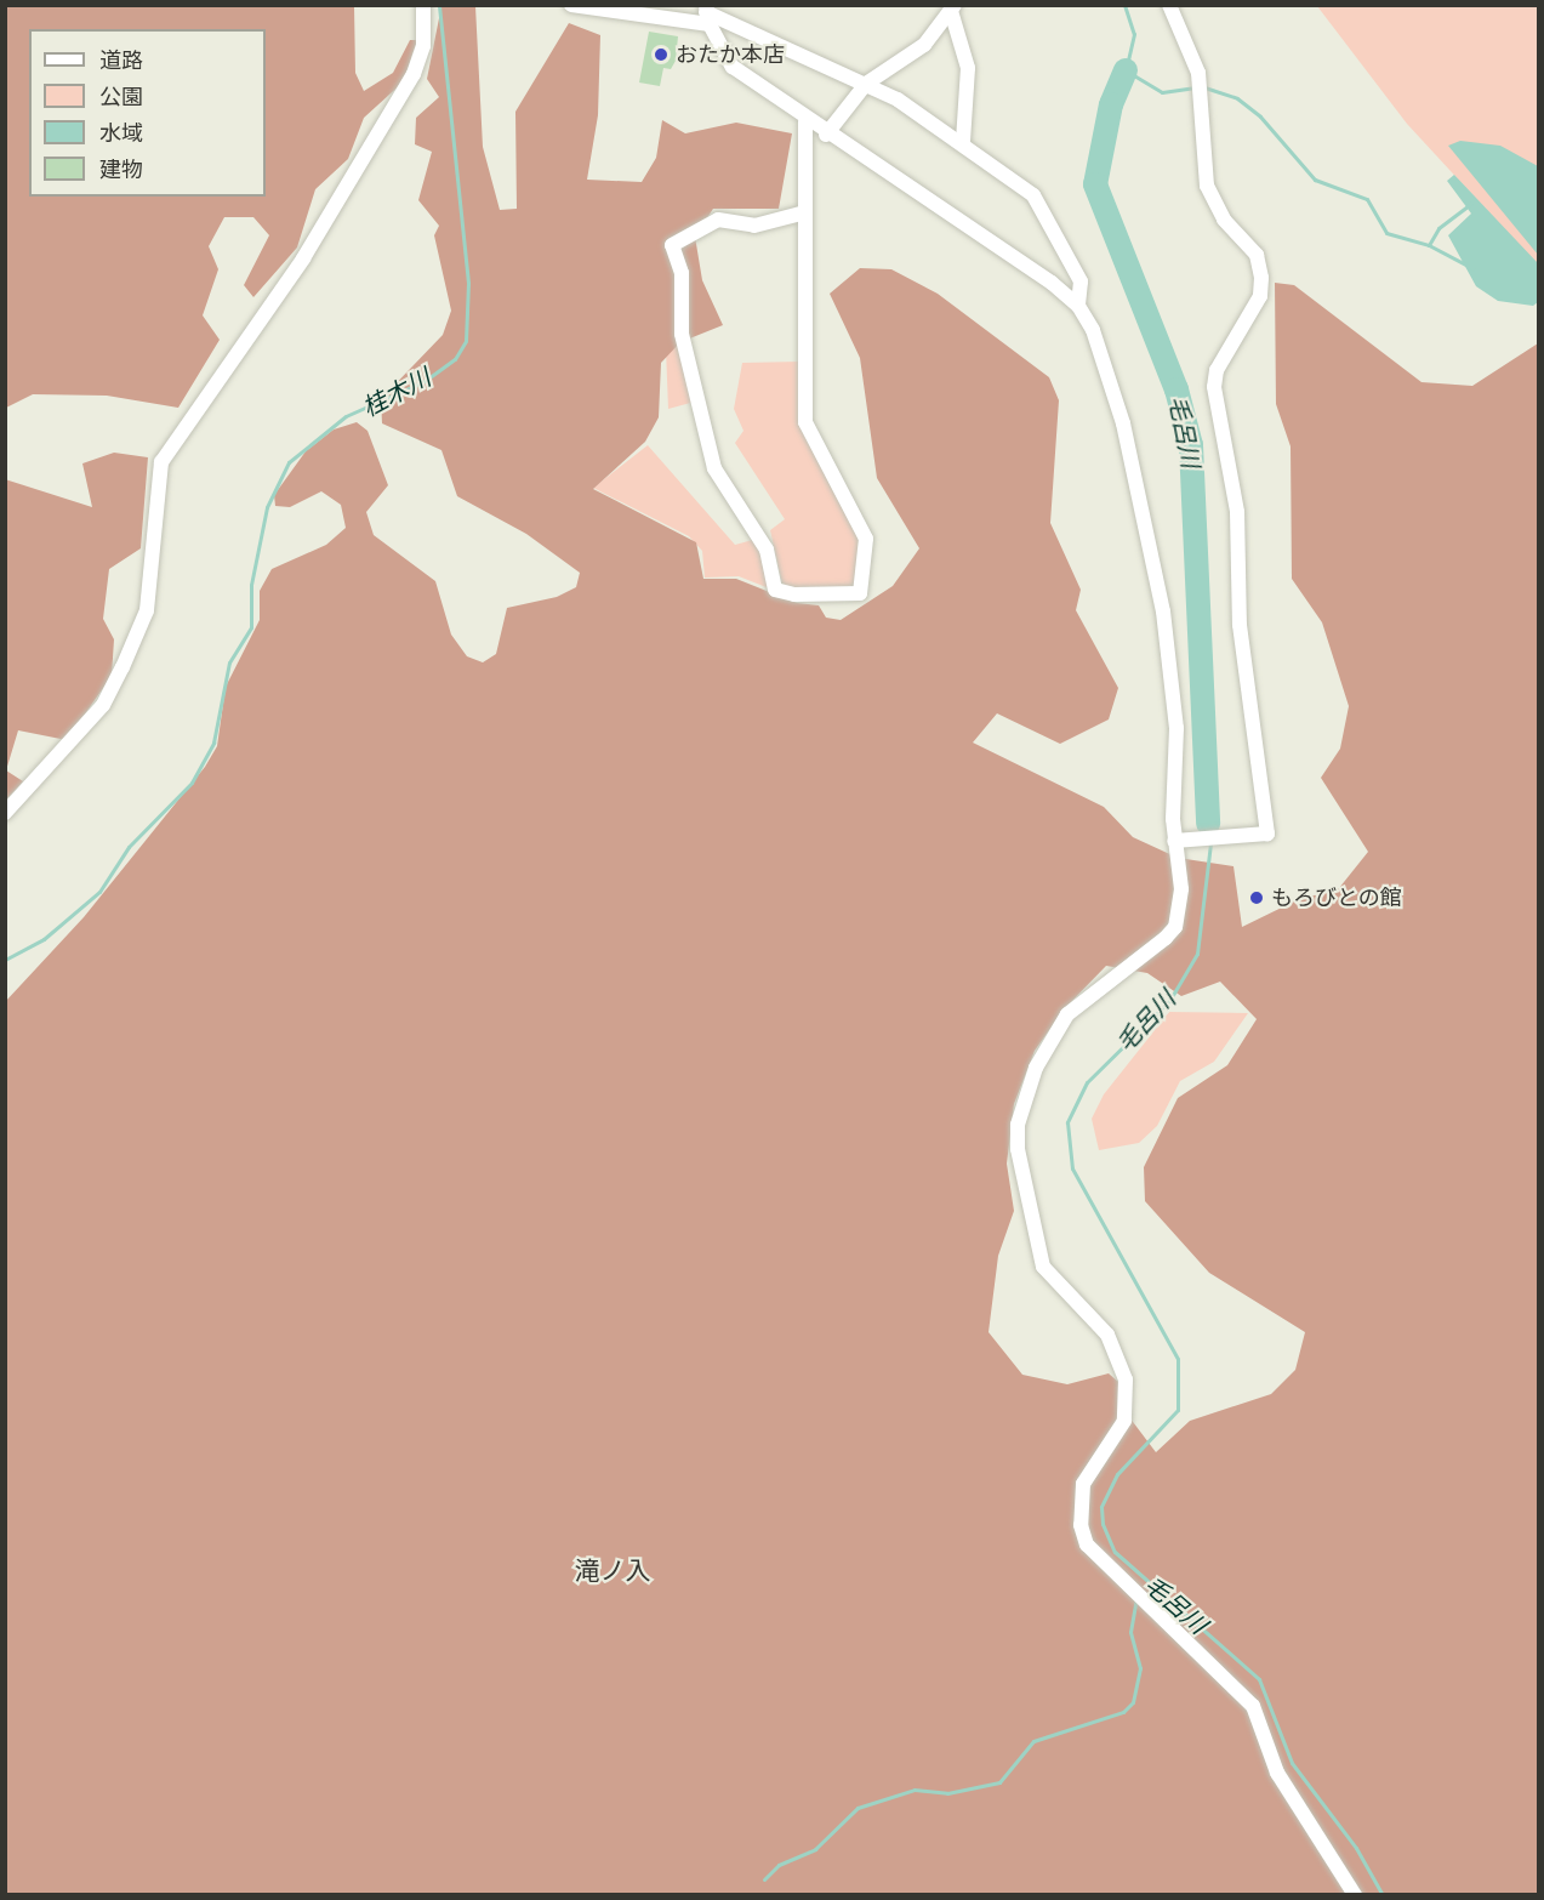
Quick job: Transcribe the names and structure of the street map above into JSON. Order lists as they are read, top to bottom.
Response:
{
  "districts": ["滝ノ入"],
  "water": ["桂木川", "毛呂川"],
  "places": ["おたか本店", "もろびとの館"],
  "legend": [
    "道路",
    "公園",
    "水域",
    "建物"
  ]
}
